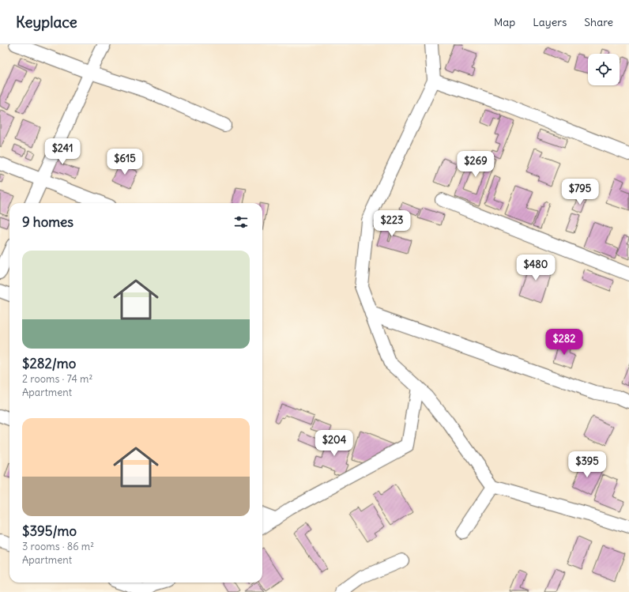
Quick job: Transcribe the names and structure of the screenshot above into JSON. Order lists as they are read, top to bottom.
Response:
{
  "page": {
    "header": "Keyplace",
    "nav": ["Map", "Layers", "Share"],
    "price": [
      "$241",
      "$615",
      "$269",
      "$795",
      "$223",
      "$480",
      "$282",
      "$204",
      "$395"
    ],
    "heading": "9 homes",
    "list": [
      {
        "name": "$282/mo",
        "note": "2 rooms · 74 m² · Apartment"
      },
      {
        "name": "$395/mo",
        "note": "3 rooms · 86 m² · Apartment"
      }
    ]
  }
}
